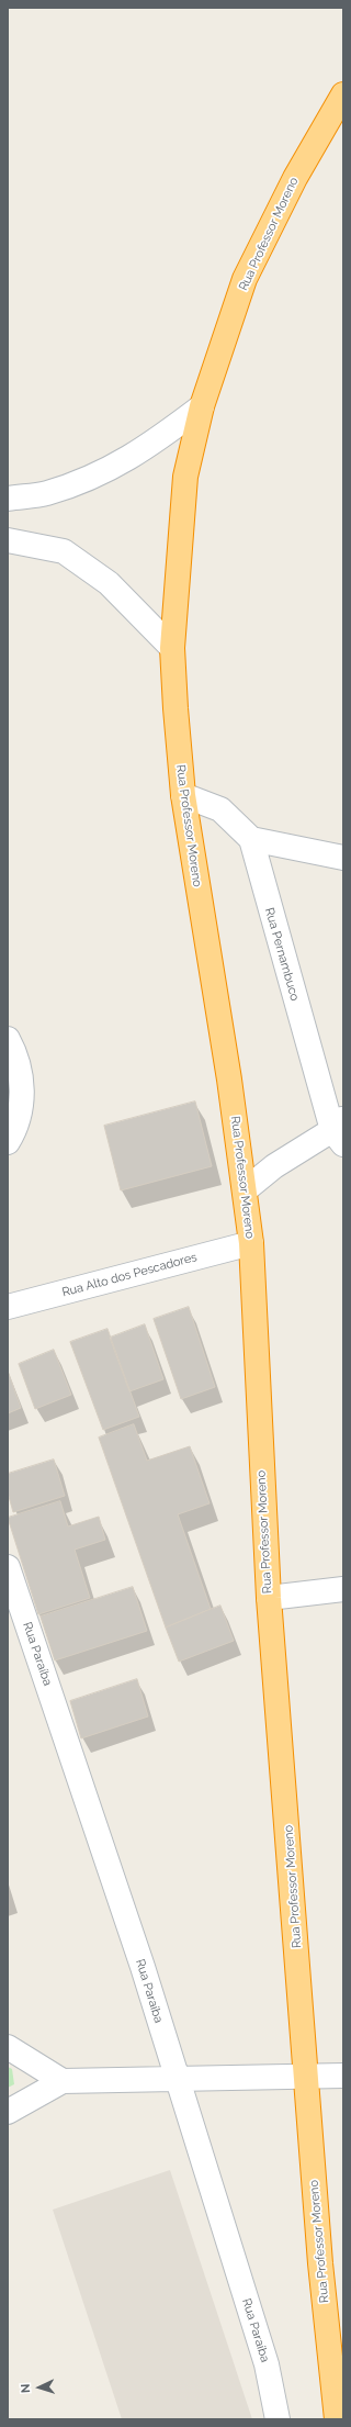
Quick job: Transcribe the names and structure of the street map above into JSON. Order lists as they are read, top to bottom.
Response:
{
  "streets": {
    "highway": ["Rua Professor Moreno"],
    "street": ["Rua Pernambuco", "Rua Alto dos Pescadores", "Rua Paraíba"]
  },
  "crossings": [
    ["Rua Professor Moreno", "Rua Alto dos Pescadores"]
  ],
  "north": "left"
}
